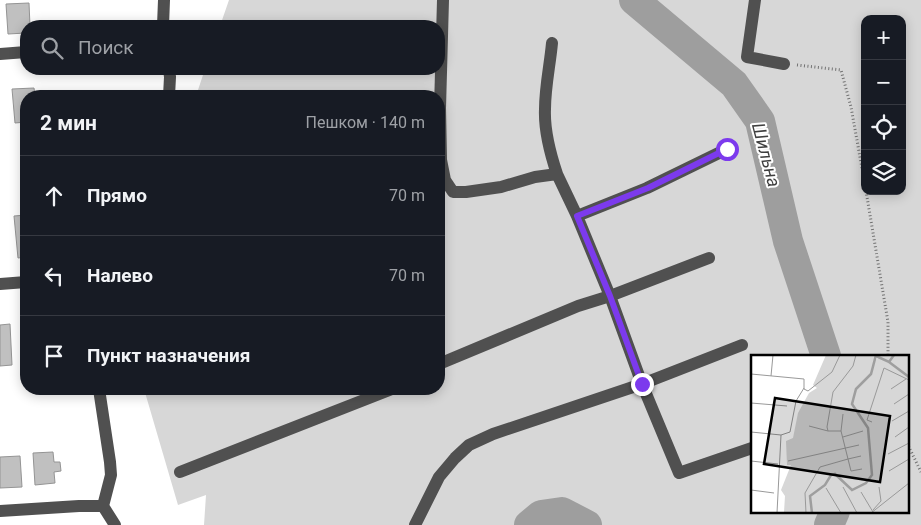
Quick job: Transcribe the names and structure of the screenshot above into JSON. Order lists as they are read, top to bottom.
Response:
{
  "water": ["Шильна"],
  "page": {
    "map_buttons": ["+", "−"],
    "search": "Поиск",
    "heading": ["2 мин", "Пешком · 140 m"],
    "list": [
      ["Прямо", "70 m"],
      ["Налево", "70 m"],
      "Пункт назначения"
    ]
  }
}
